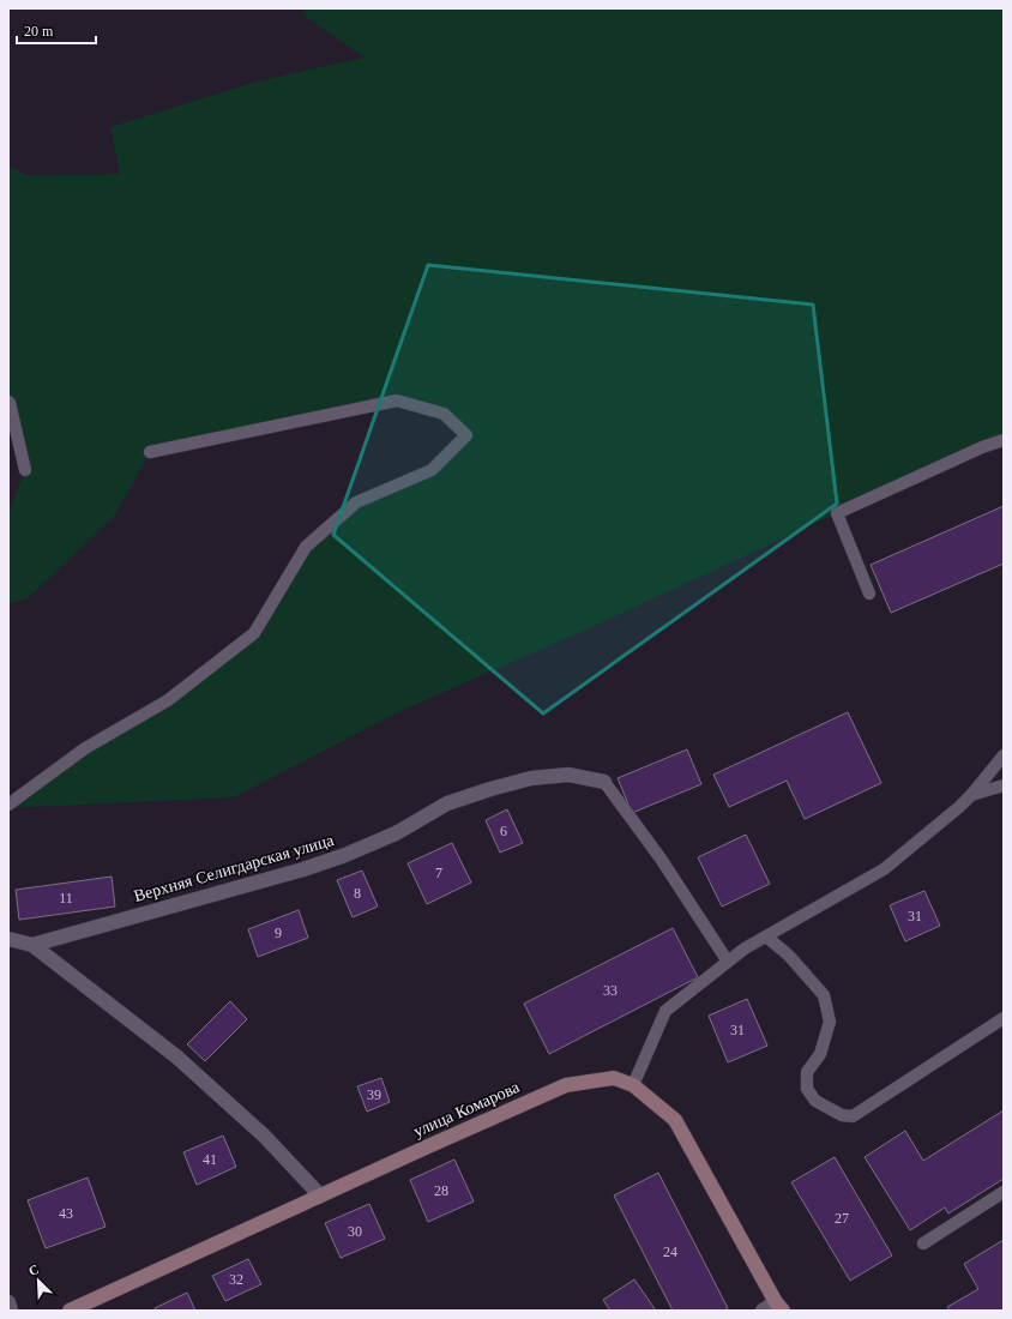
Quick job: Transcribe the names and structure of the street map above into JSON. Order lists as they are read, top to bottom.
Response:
{
  "streets": {
    "street": ["Верхняя Селигдарская улица", "улица Комарова"]
  },
  "house_numbers": [
    "6",
    "7",
    "8",
    "11",
    "31",
    "9",
    "33",
    "31",
    "39",
    "41",
    "28",
    "43",
    "27",
    "30",
    "24",
    "32"
  ],
  "scale_bar": "20 m",
  "north": "top left"
}
